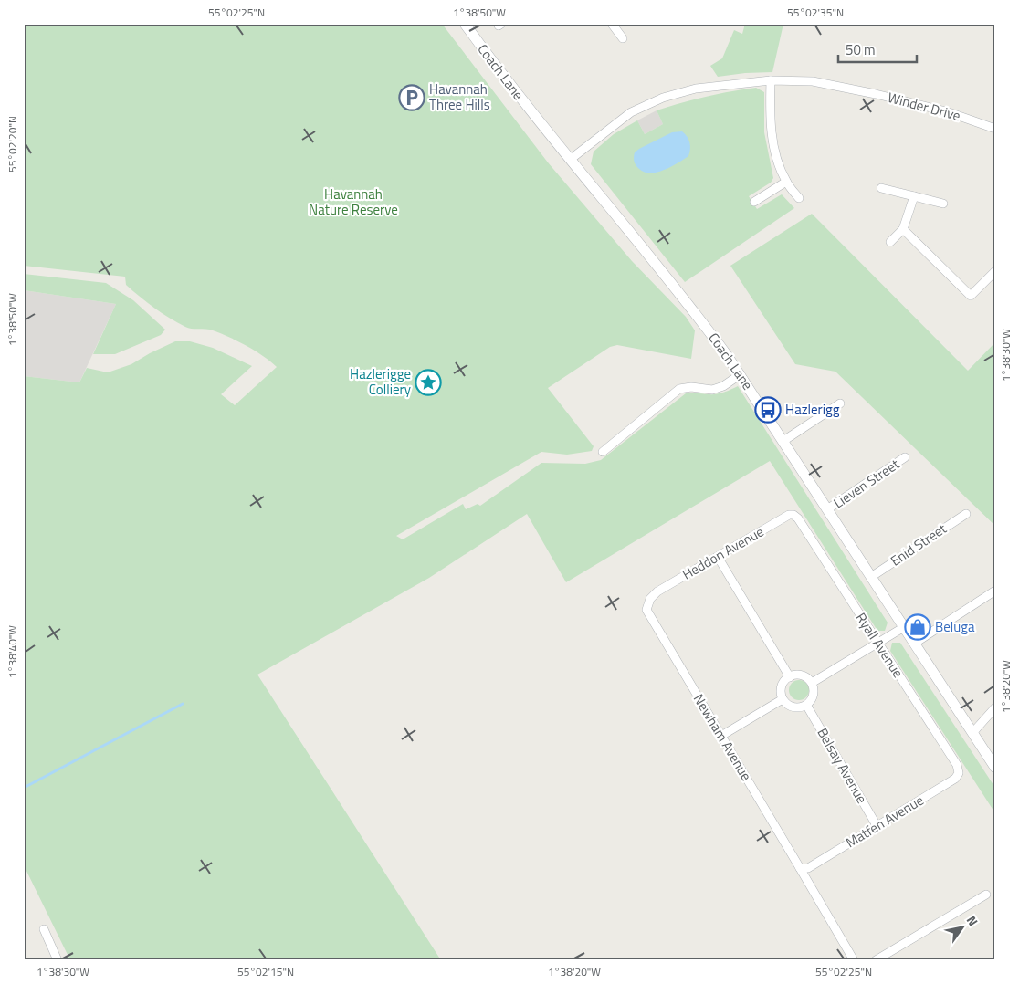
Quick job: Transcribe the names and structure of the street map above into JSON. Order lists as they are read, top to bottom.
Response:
{
  "streets": {
    "street": [
      "Coach Lane",
      "Winder Drive",
      "Lieven Street",
      "Enid Street",
      "Heddon Avenue",
      "Ryall Avenue",
      "Newham Avenue",
      "Belsay Avenue",
      "Matfen Avenue"
    ]
  },
  "crossings": [
    ["Coach Lane", "Winder Drive"],
    ["Coach Lane", "Lieven Street"],
    ["Coach Lane", "Enid Street"],
    ["Heddon Avenue", "Ryall Avenue"],
    ["Heddon Avenue", "Newham Avenue"],
    ["Ryall Avenue", "Matfen Avenue"],
    ["Newham Avenue", "Matfen Avenue"],
    ["Belsay Avenue", "Matfen Avenue"]
  ],
  "parks": ["Havannah Nature Reserve"],
  "places": {
    "parking": ["Havannah Three Hills"],
    "place": ["Hazlerigge Colliery"],
    "bus stop": ["Hazlerigg"],
    "shop": ["Beluga"]
  },
  "scale_bar": "50 m",
  "north": "top right",
  "coordinates": [
    "55°02'25\"N",
    "1°38'50\"W",
    "55°02'35\"N",
    "55°02'20\"N",
    "1°38'30\"W",
    "1°38'40\"W",
    "1°38'20\"W",
    "55°02'15\"N"
  ]
}
